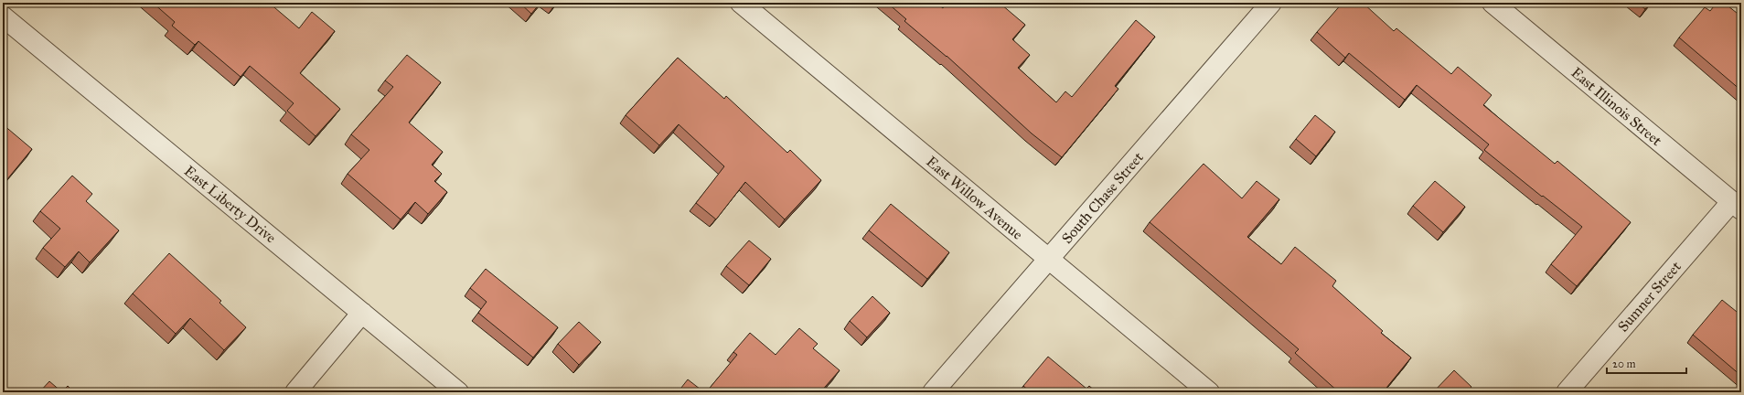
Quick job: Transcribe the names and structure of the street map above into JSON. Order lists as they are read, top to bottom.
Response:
{
  "streets": {
    "street": [
      "East Illinois Street",
      "East Willow Avenue",
      "South Chase Street",
      "East Liberty Drive",
      "Sumner Street"
    ]
  },
  "crossings": [
    ["East Illinois Street", "Sumner Street"],
    ["East Willow Avenue", "South Chase Street"]
  ],
  "scale_bar": "20 m"
}
